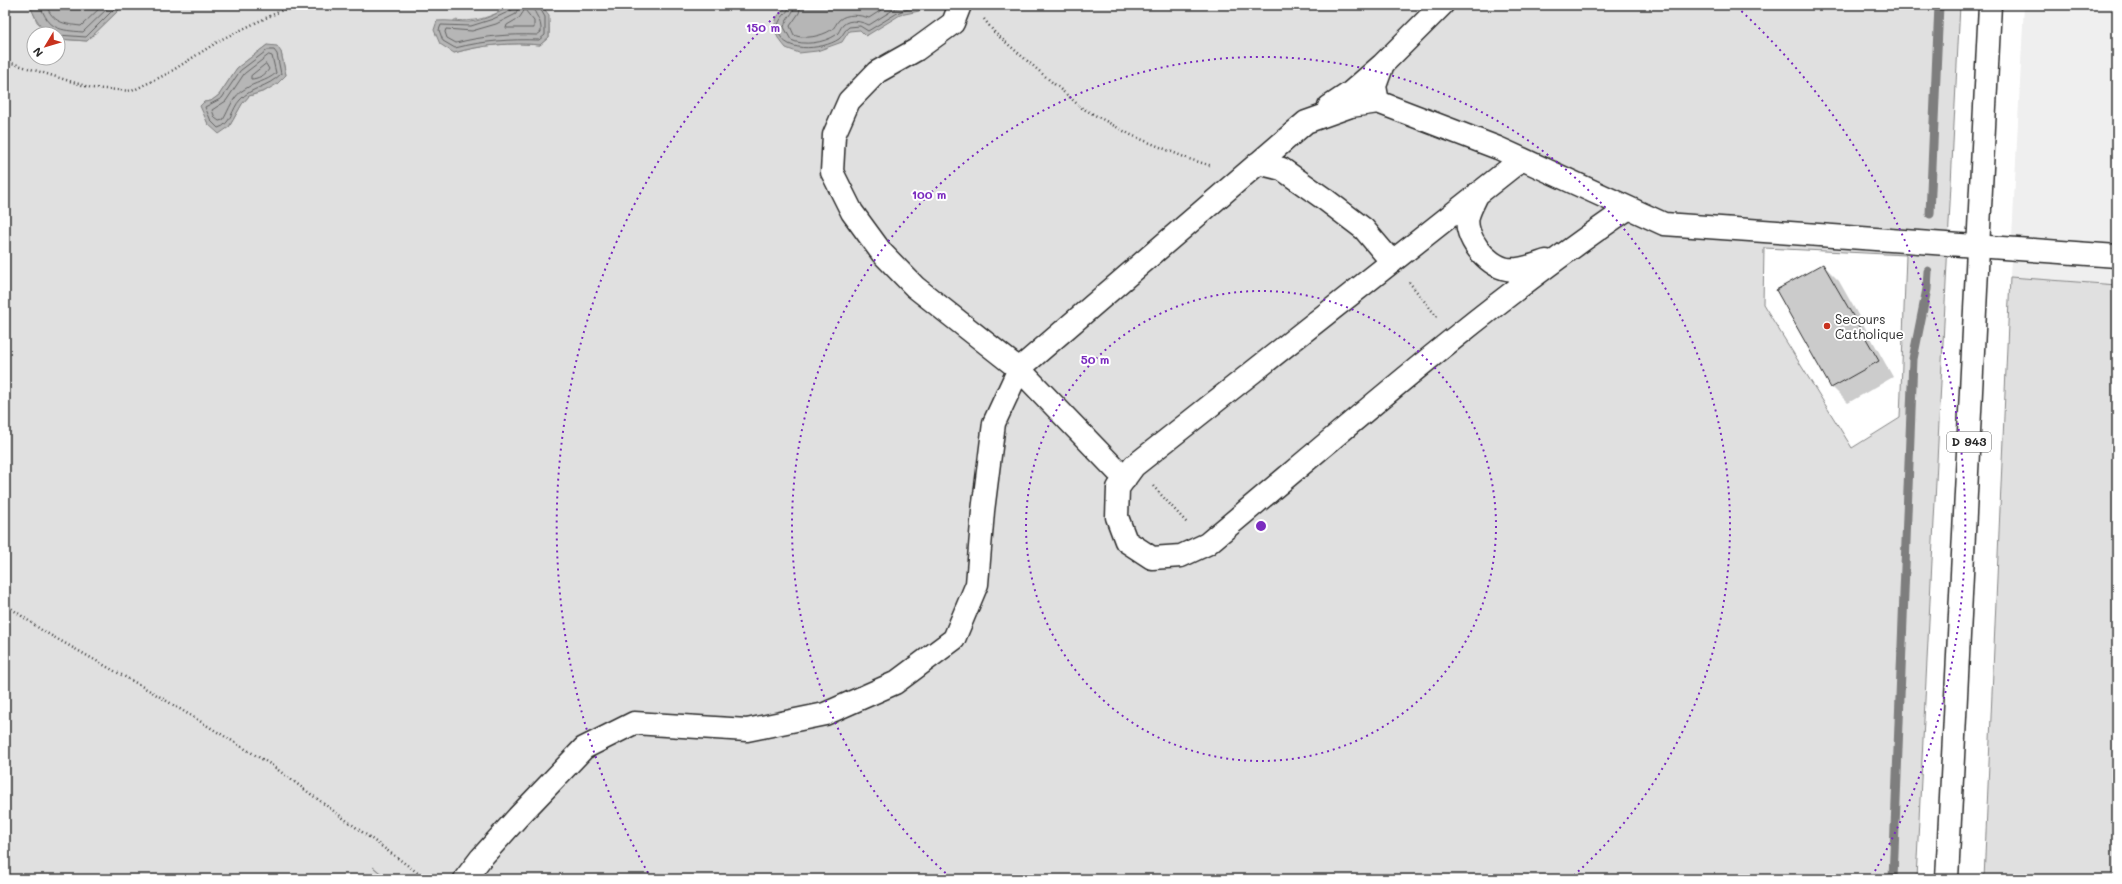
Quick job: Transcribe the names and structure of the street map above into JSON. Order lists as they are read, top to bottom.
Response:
{
  "streets": {
    "street": ["D 943"]
  },
  "places": ["Secours Catholique"],
  "north": "bottom left",
  "rings": ["150 m", "100 m", "50 m"]
}
